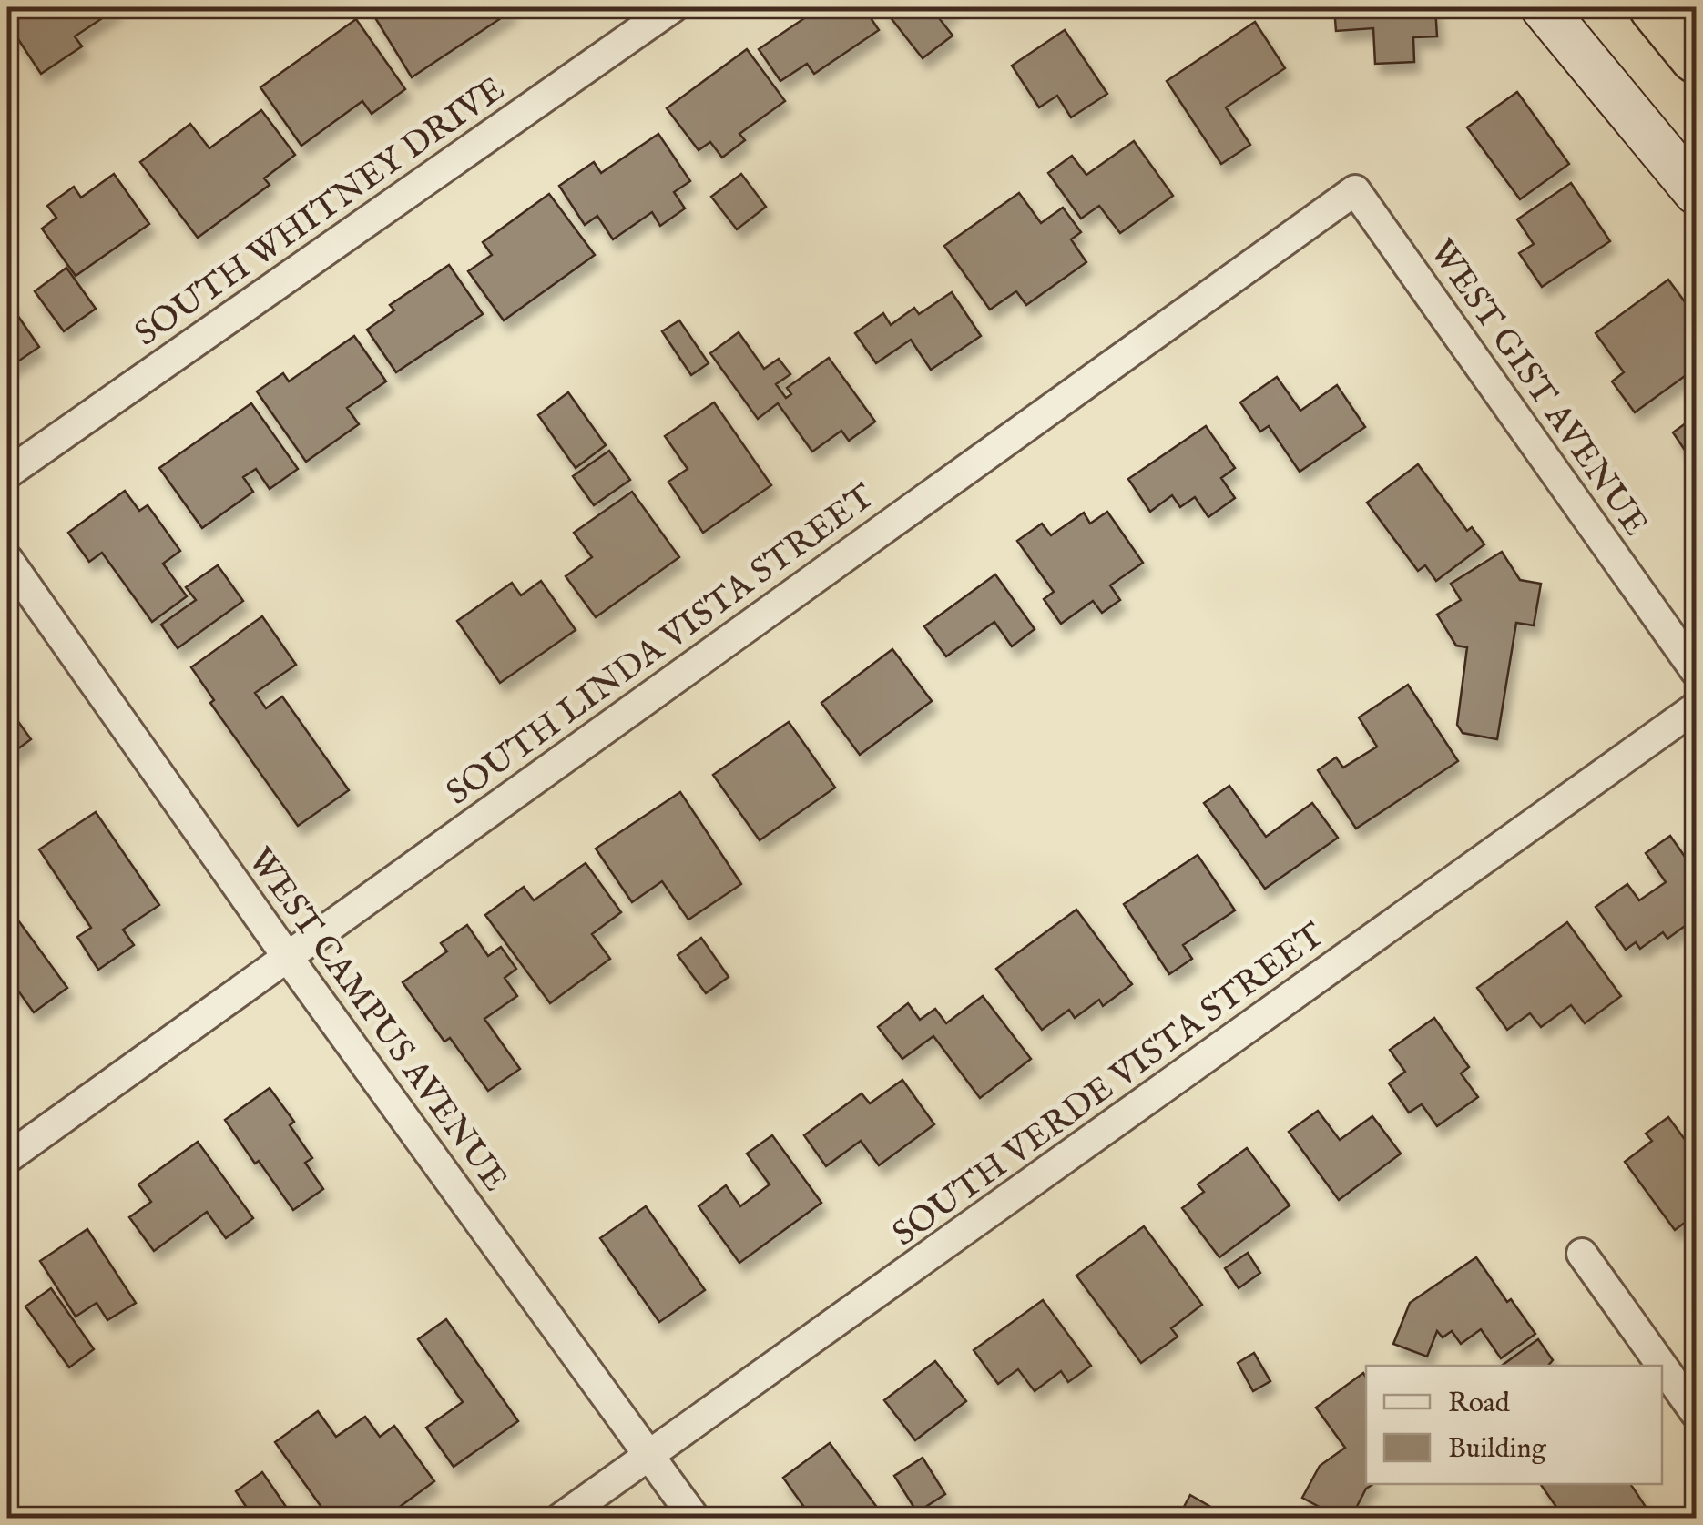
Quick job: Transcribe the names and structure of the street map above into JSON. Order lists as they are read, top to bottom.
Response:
{
  "streets": {
    "street": [
      "SOUTH WHITNEY DRIVE",
      "WEST GIST AVENUE",
      "SOUTH LINDA VISTA STREET",
      "WEST CAMPUS AVENUE",
      "SOUTH VERDE VISTA STREET"
    ]
  },
  "crossings": [
    ["WEST GIST AVENUE", "SOUTH LINDA VISTA STREET"],
    ["SOUTH LINDA VISTA STREET", "WEST CAMPUS AVENUE"],
    ["WEST CAMPUS AVENUE", "SOUTH VERDE VISTA STREET"]
  ],
  "legend": ["Road", "Building"]
}
